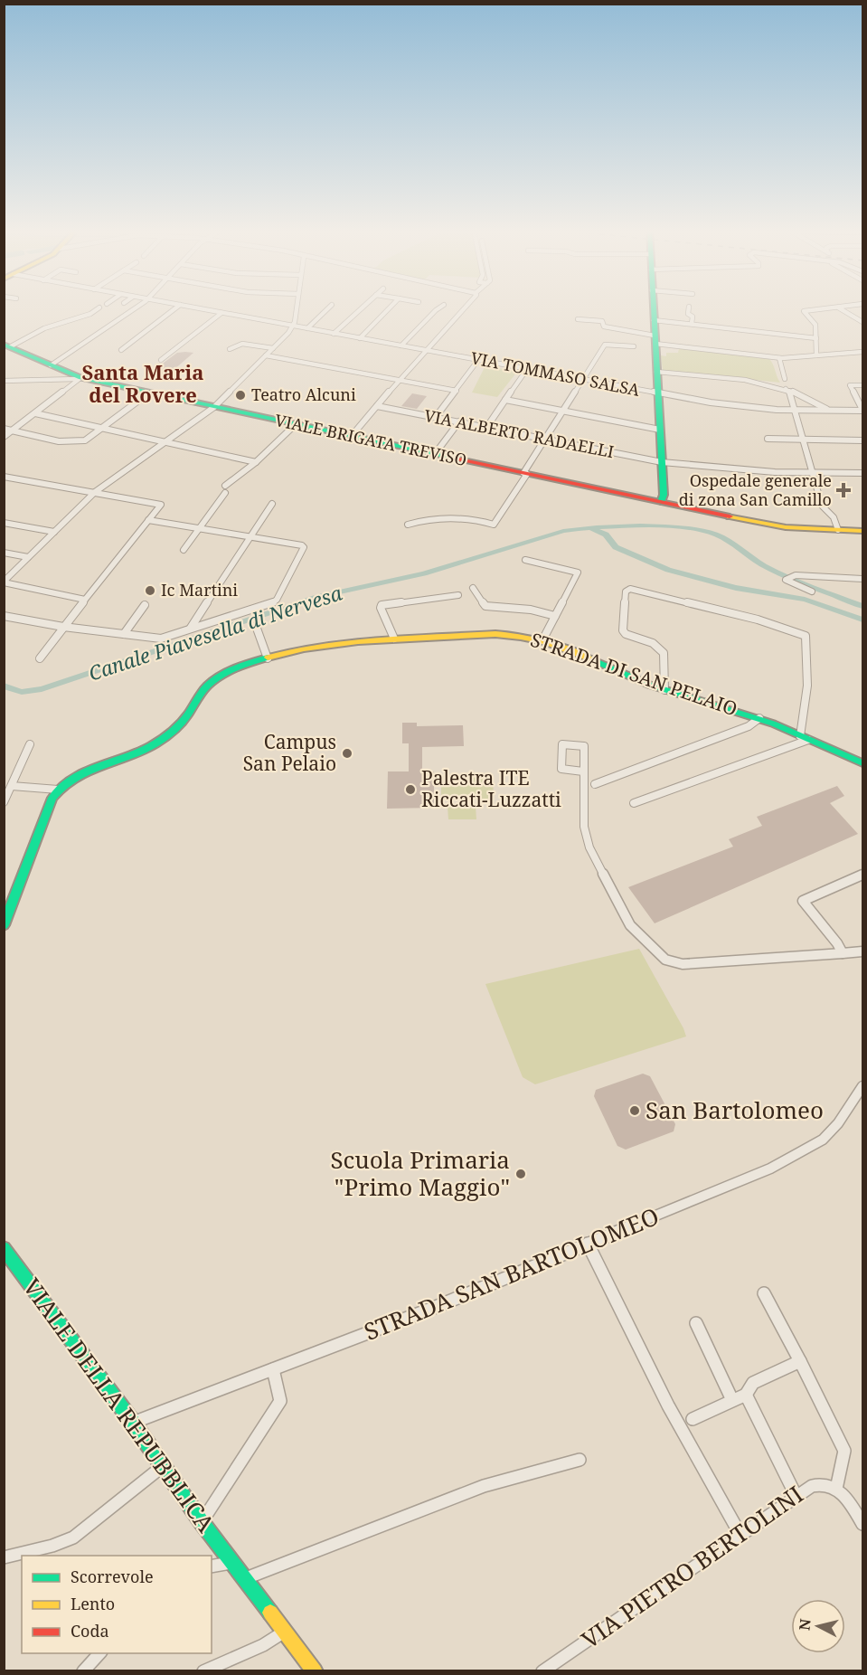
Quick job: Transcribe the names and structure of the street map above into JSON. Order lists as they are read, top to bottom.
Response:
{
  "streets": {
    "street": [
      "VIA TOMMASO SALSA",
      "VIA ALBERTO RADAELLI",
      "VIALE BRIGATA TREVISO",
      "STRADA DI SAN PELAIO",
      "STRADA SAN BARTOLOMEO",
      "VIALE DELLA REPUBBLICA",
      "VIA PIETRO BERTOLINI"
    ]
  },
  "crossings": [
    ["STRADA SAN BARTOLOMEO", "VIALE DELLA REPUBBLICA"]
  ],
  "districts": ["Santa Maria del Rovere"],
  "water": ["Canale Piavesella di Nervesa"],
  "places": {
    "other": [
      "Teatro Alcuni",
      "Ic Martini",
      "Campus San Pelaio",
      "Palestra ITE Riccati-Luzzatti",
      "San Bartolomeo",
      "Scuola Primaria \"Primo Maggio\""
    ],
    "health": ["Ospedale generale di zona San Camillo"]
  },
  "legend": ["Scorrevole", "Lento", "Coda"],
  "north": "left"
}
